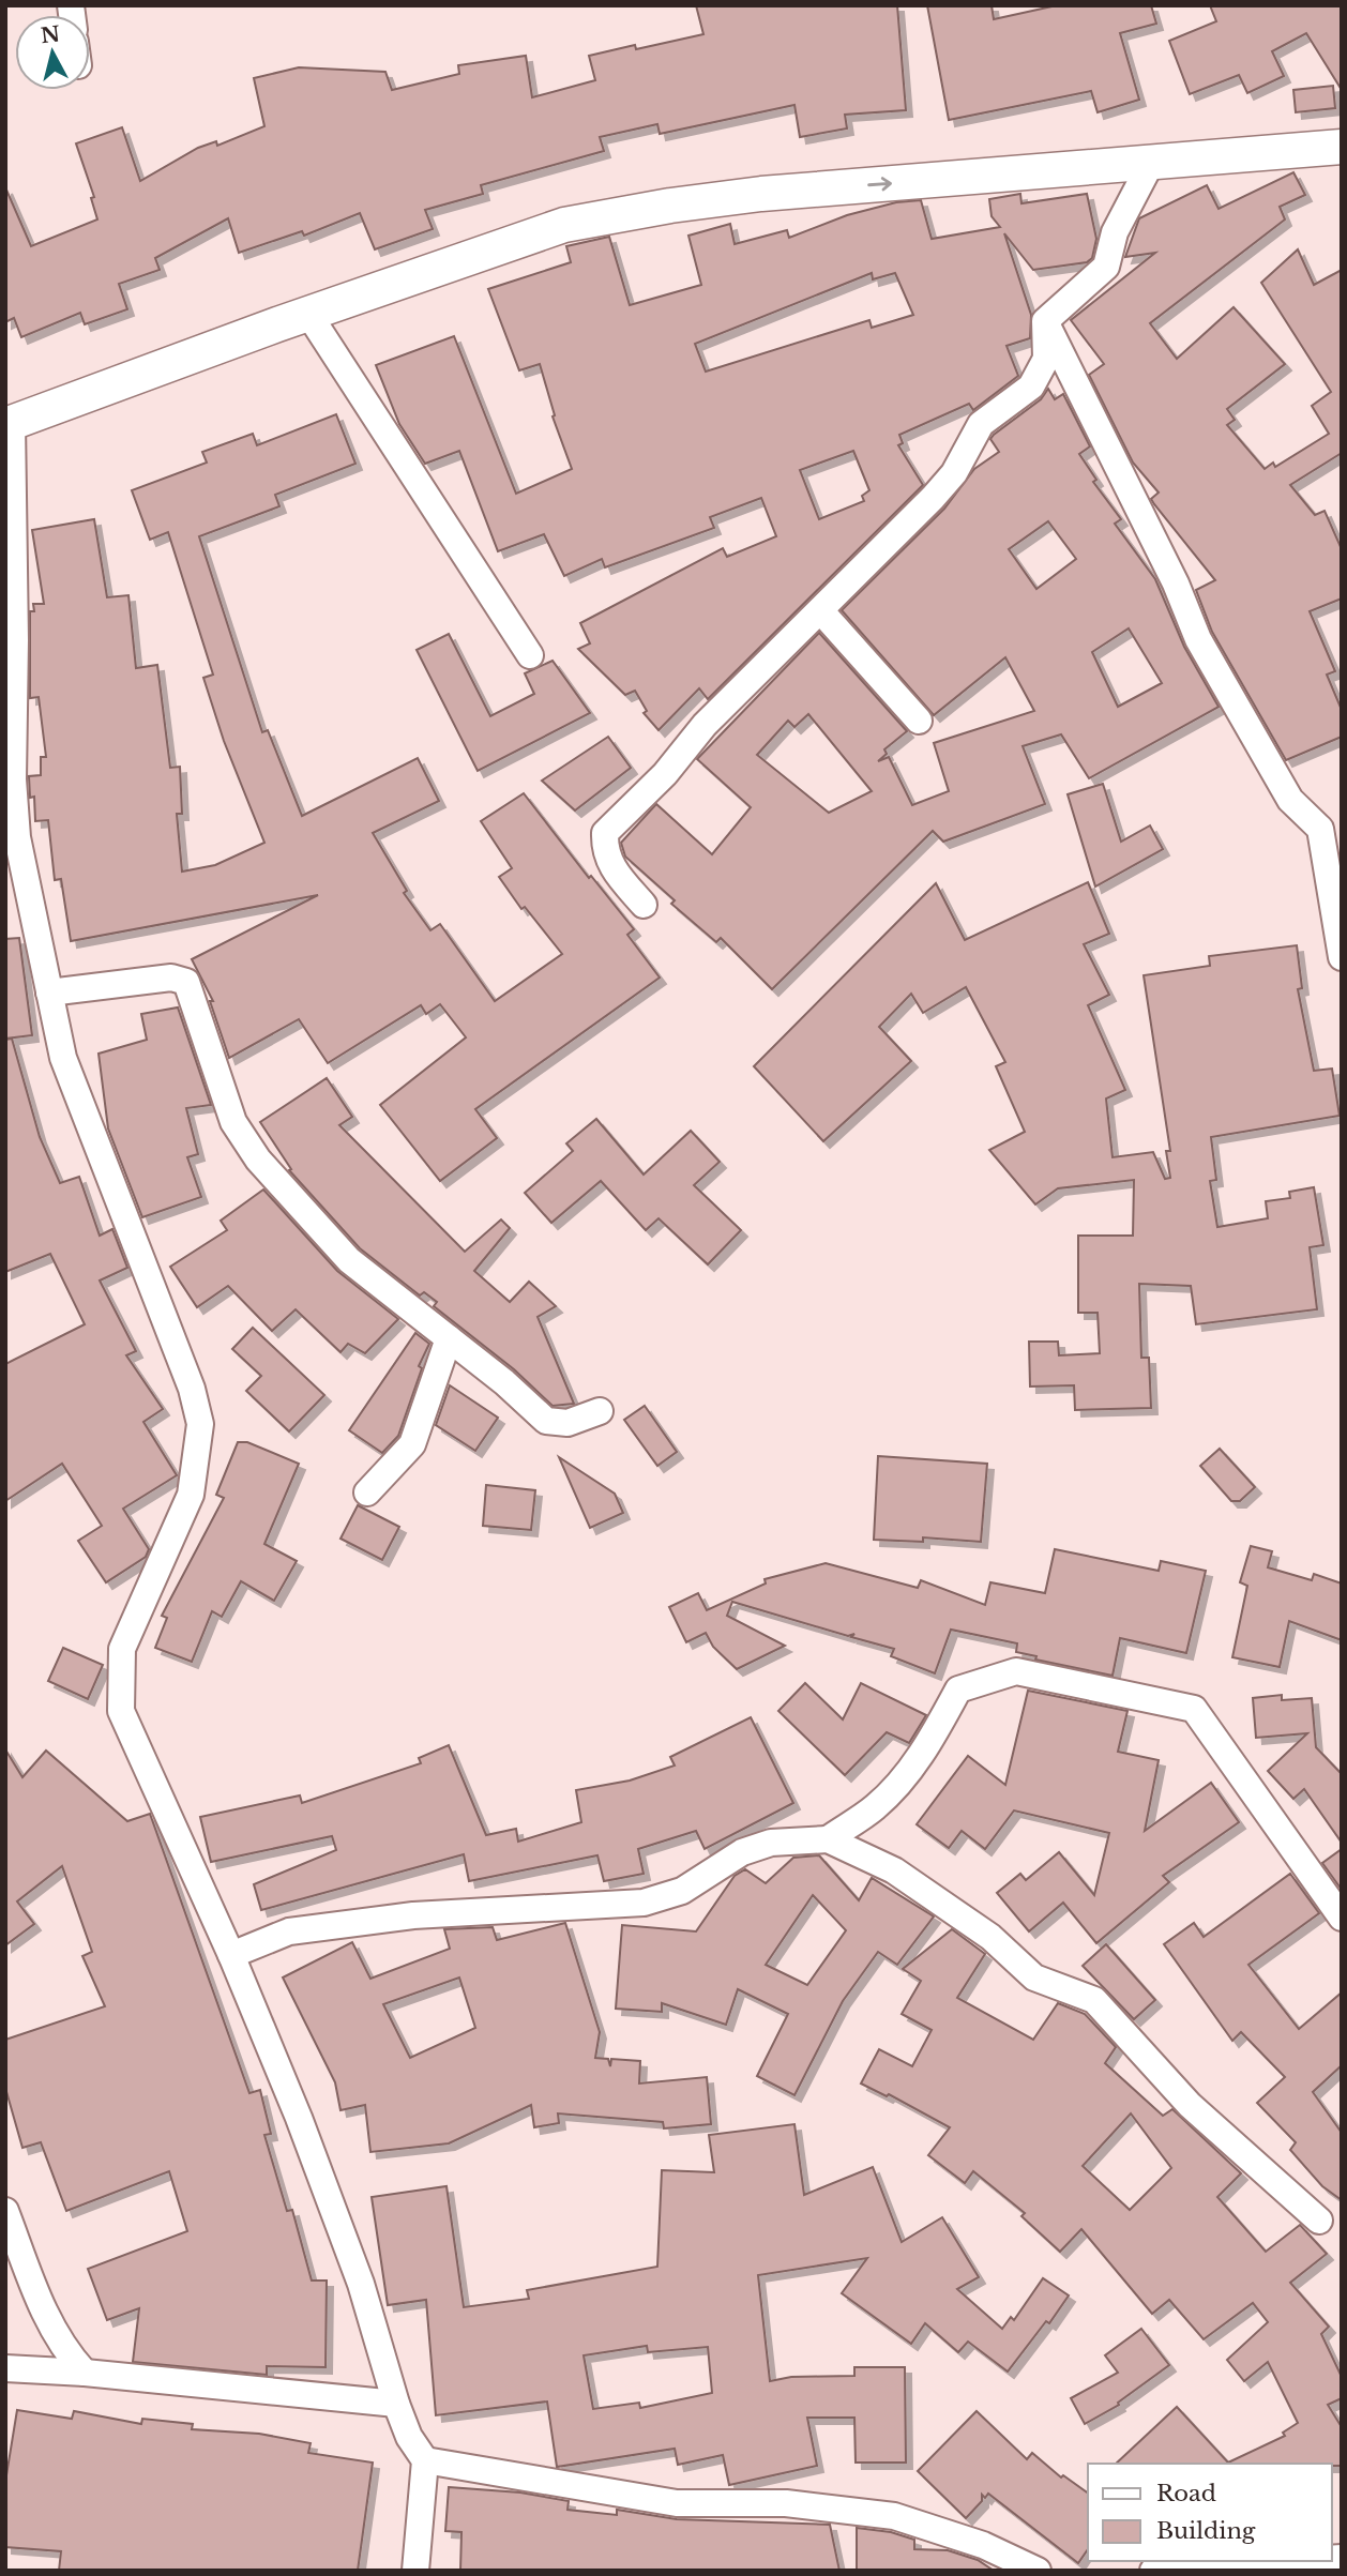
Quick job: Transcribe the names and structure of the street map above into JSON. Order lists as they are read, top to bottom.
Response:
{
  "legend": ["Road", "Building"],
  "north": "top"
}
